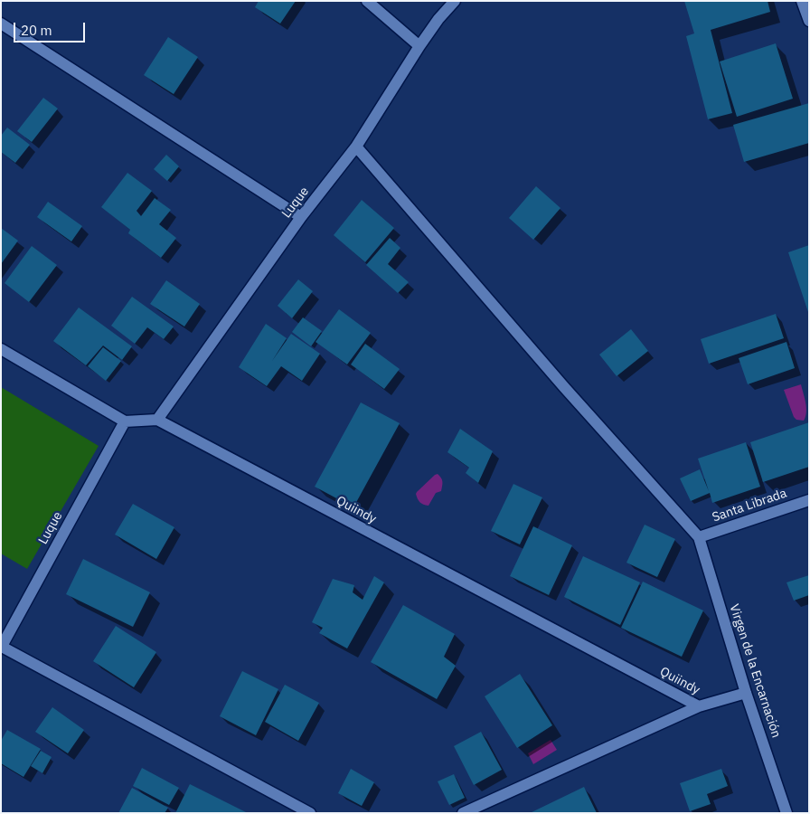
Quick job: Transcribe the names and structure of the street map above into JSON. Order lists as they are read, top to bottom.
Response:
{
  "streets": {
    "street": [
      "Luque",
      "Santa Librada",
      "Quiindy",
      "Virgen de la Encarnación"
    ]
  },
  "crossings": [
    ["Luque", "Quiindy"],
    ["Santa Librada", "Virgen de la Encarnación"]
  ],
  "scale_bar": "20 m"
}
